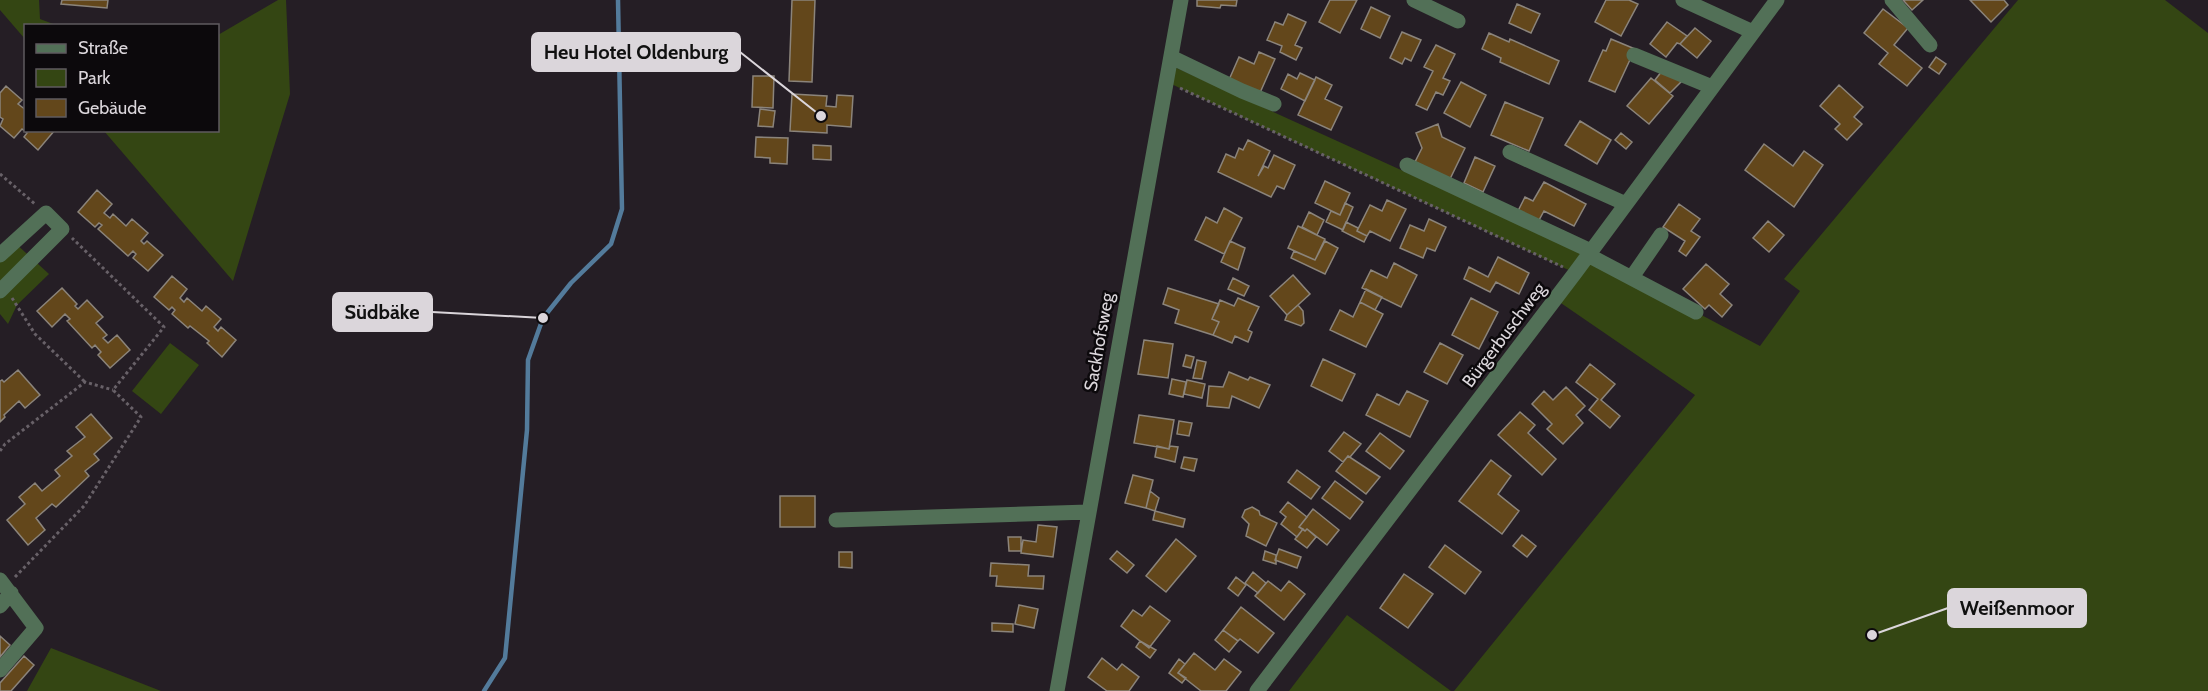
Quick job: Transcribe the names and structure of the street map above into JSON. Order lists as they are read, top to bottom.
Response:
{
  "streets": {
    "street": ["Bürgerbuschweg", "Sackhofsweg"]
  },
  "places": ["Heu Hotel Oldenburg", "Südbäke", "Weißenmoor"],
  "legend": ["Straße", "Park", "Gebäude"]
}
